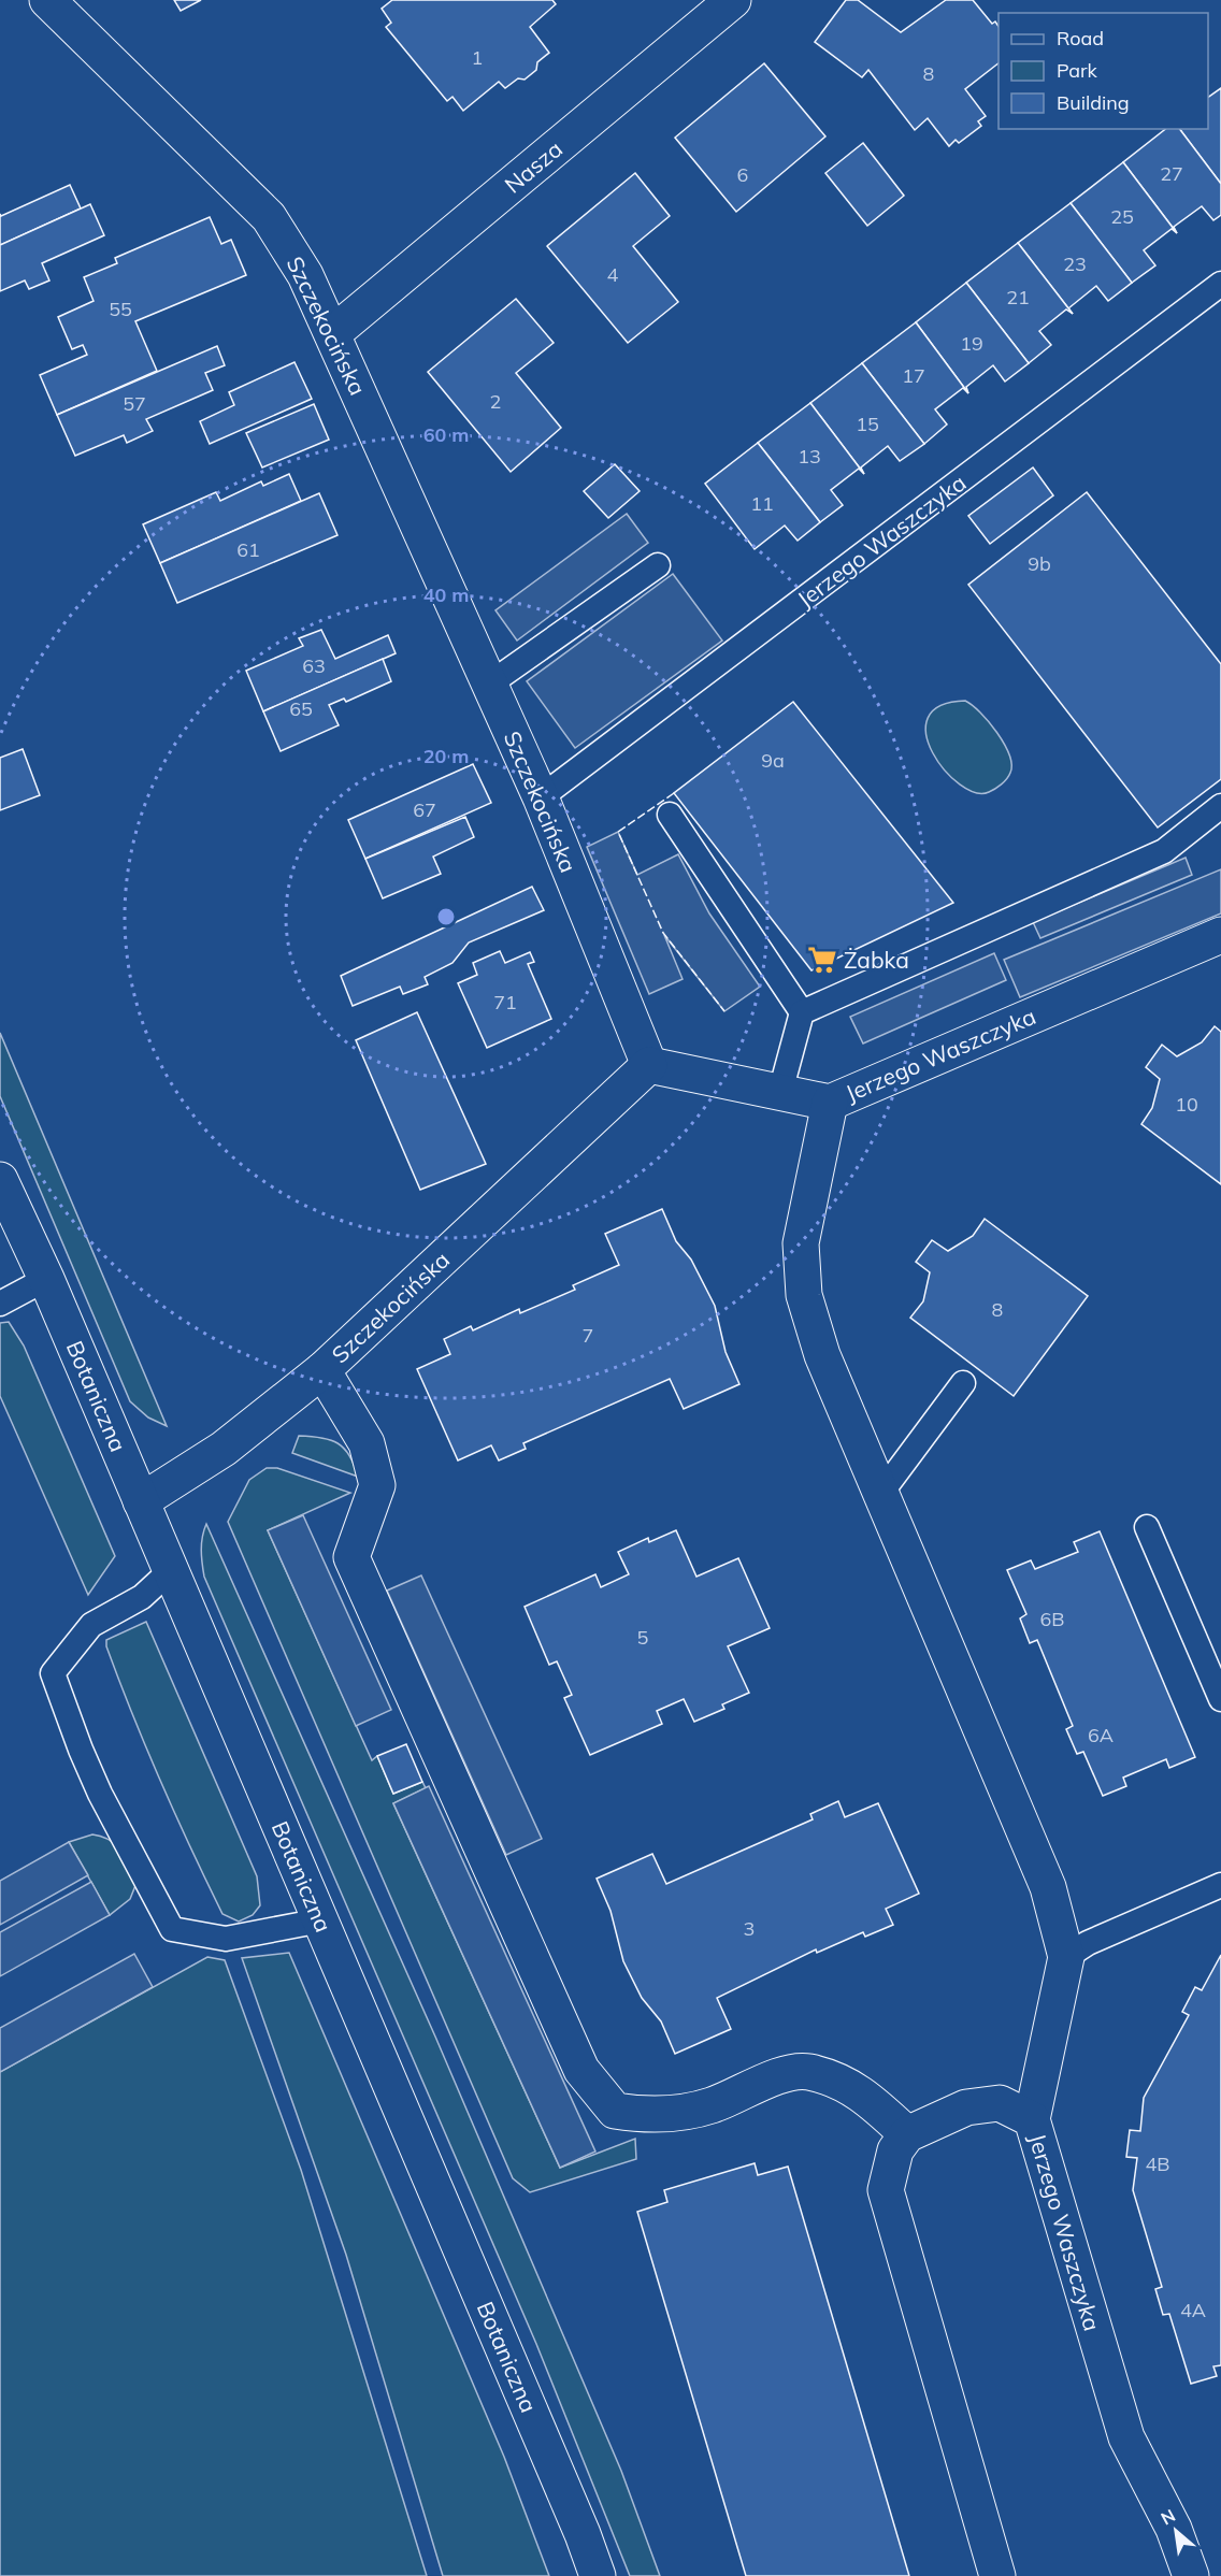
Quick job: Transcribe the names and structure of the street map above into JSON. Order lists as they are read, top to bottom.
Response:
{
  "streets": {
    "street": [
      "Nasza",
      "Szczekocińska",
      "Jerzego Waszczyka",
      "Botaniczna"
    ]
  },
  "crossings": [
    ["Nasza", "Szczekocińska"],
    ["Szczekocińska", "Jerzego Waszczyka"],
    ["Szczekocińska", "Botaniczna"]
  ],
  "places": {
    "supermarket": ["Żabka"]
  },
  "house_numbers": [
    "1",
    "8",
    "27",
    "6",
    "25",
    "23",
    "4",
    "21",
    "55",
    "19",
    "17",
    "2",
    "57",
    "15",
    "13",
    "11",
    "61",
    "9b",
    "63",
    "65",
    "9a",
    "67",
    "71",
    "10",
    "8",
    "7",
    "6B",
    "5",
    "6A",
    "3",
    "4B",
    "4A"
  ],
  "legend": ["Road", "Park", "Building"],
  "north": "top left",
  "rings": ["60 m", "40 m", "20 m"]
}
